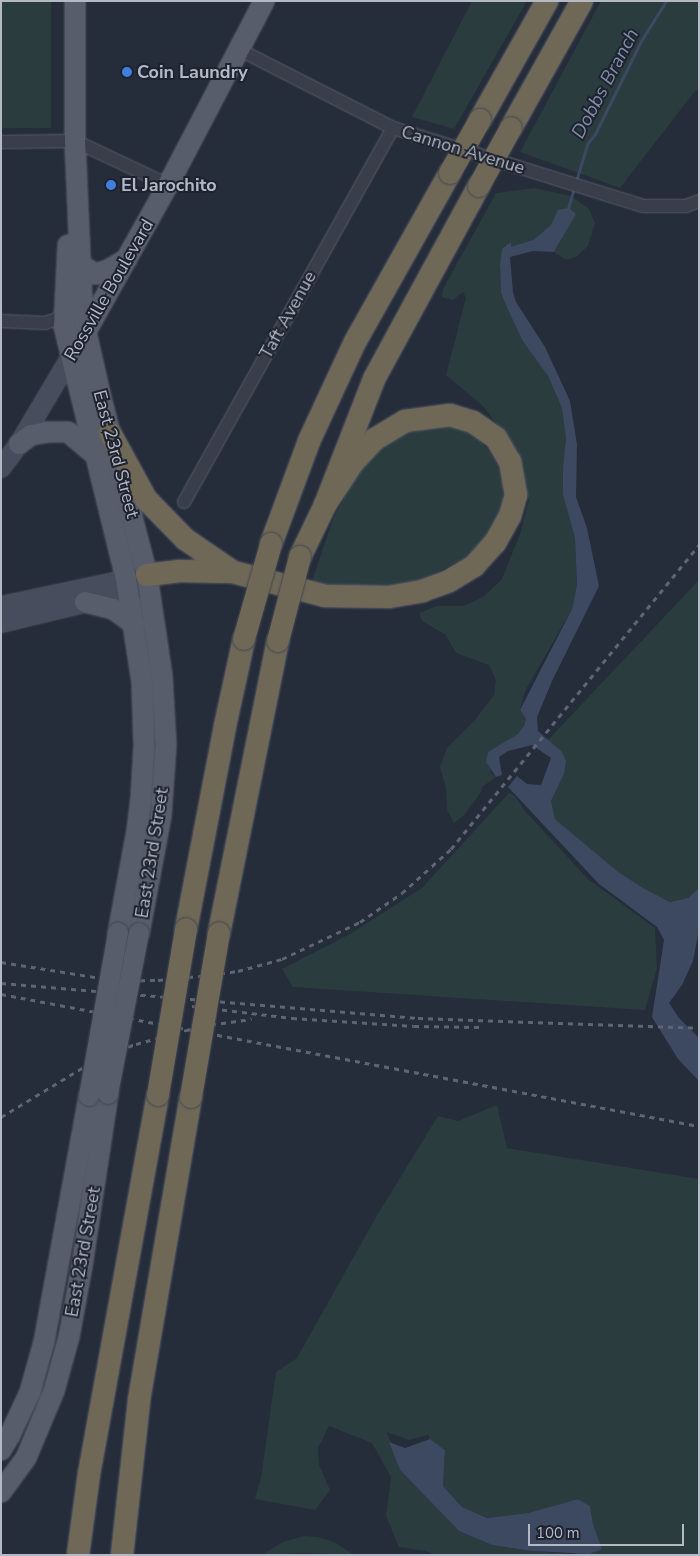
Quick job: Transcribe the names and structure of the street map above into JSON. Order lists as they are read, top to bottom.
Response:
{
  "streets": {
    "main road": ["Rossville Boulevard", "East 23rd Street"],
    "street": ["Cannon Avenue", "Taft Avenue"]
  },
  "crossings": [
    ["Cannon Avenue", "Rossville Boulevard"],
    ["Cannon Avenue", "Taft Avenue"],
    ["Rossville Boulevard", "East 23rd Street"]
  ],
  "water": ["Dobbs Branch"],
  "places": ["Coin Laundry", "El Jarochito"],
  "scale_bar": "100 m"
}
